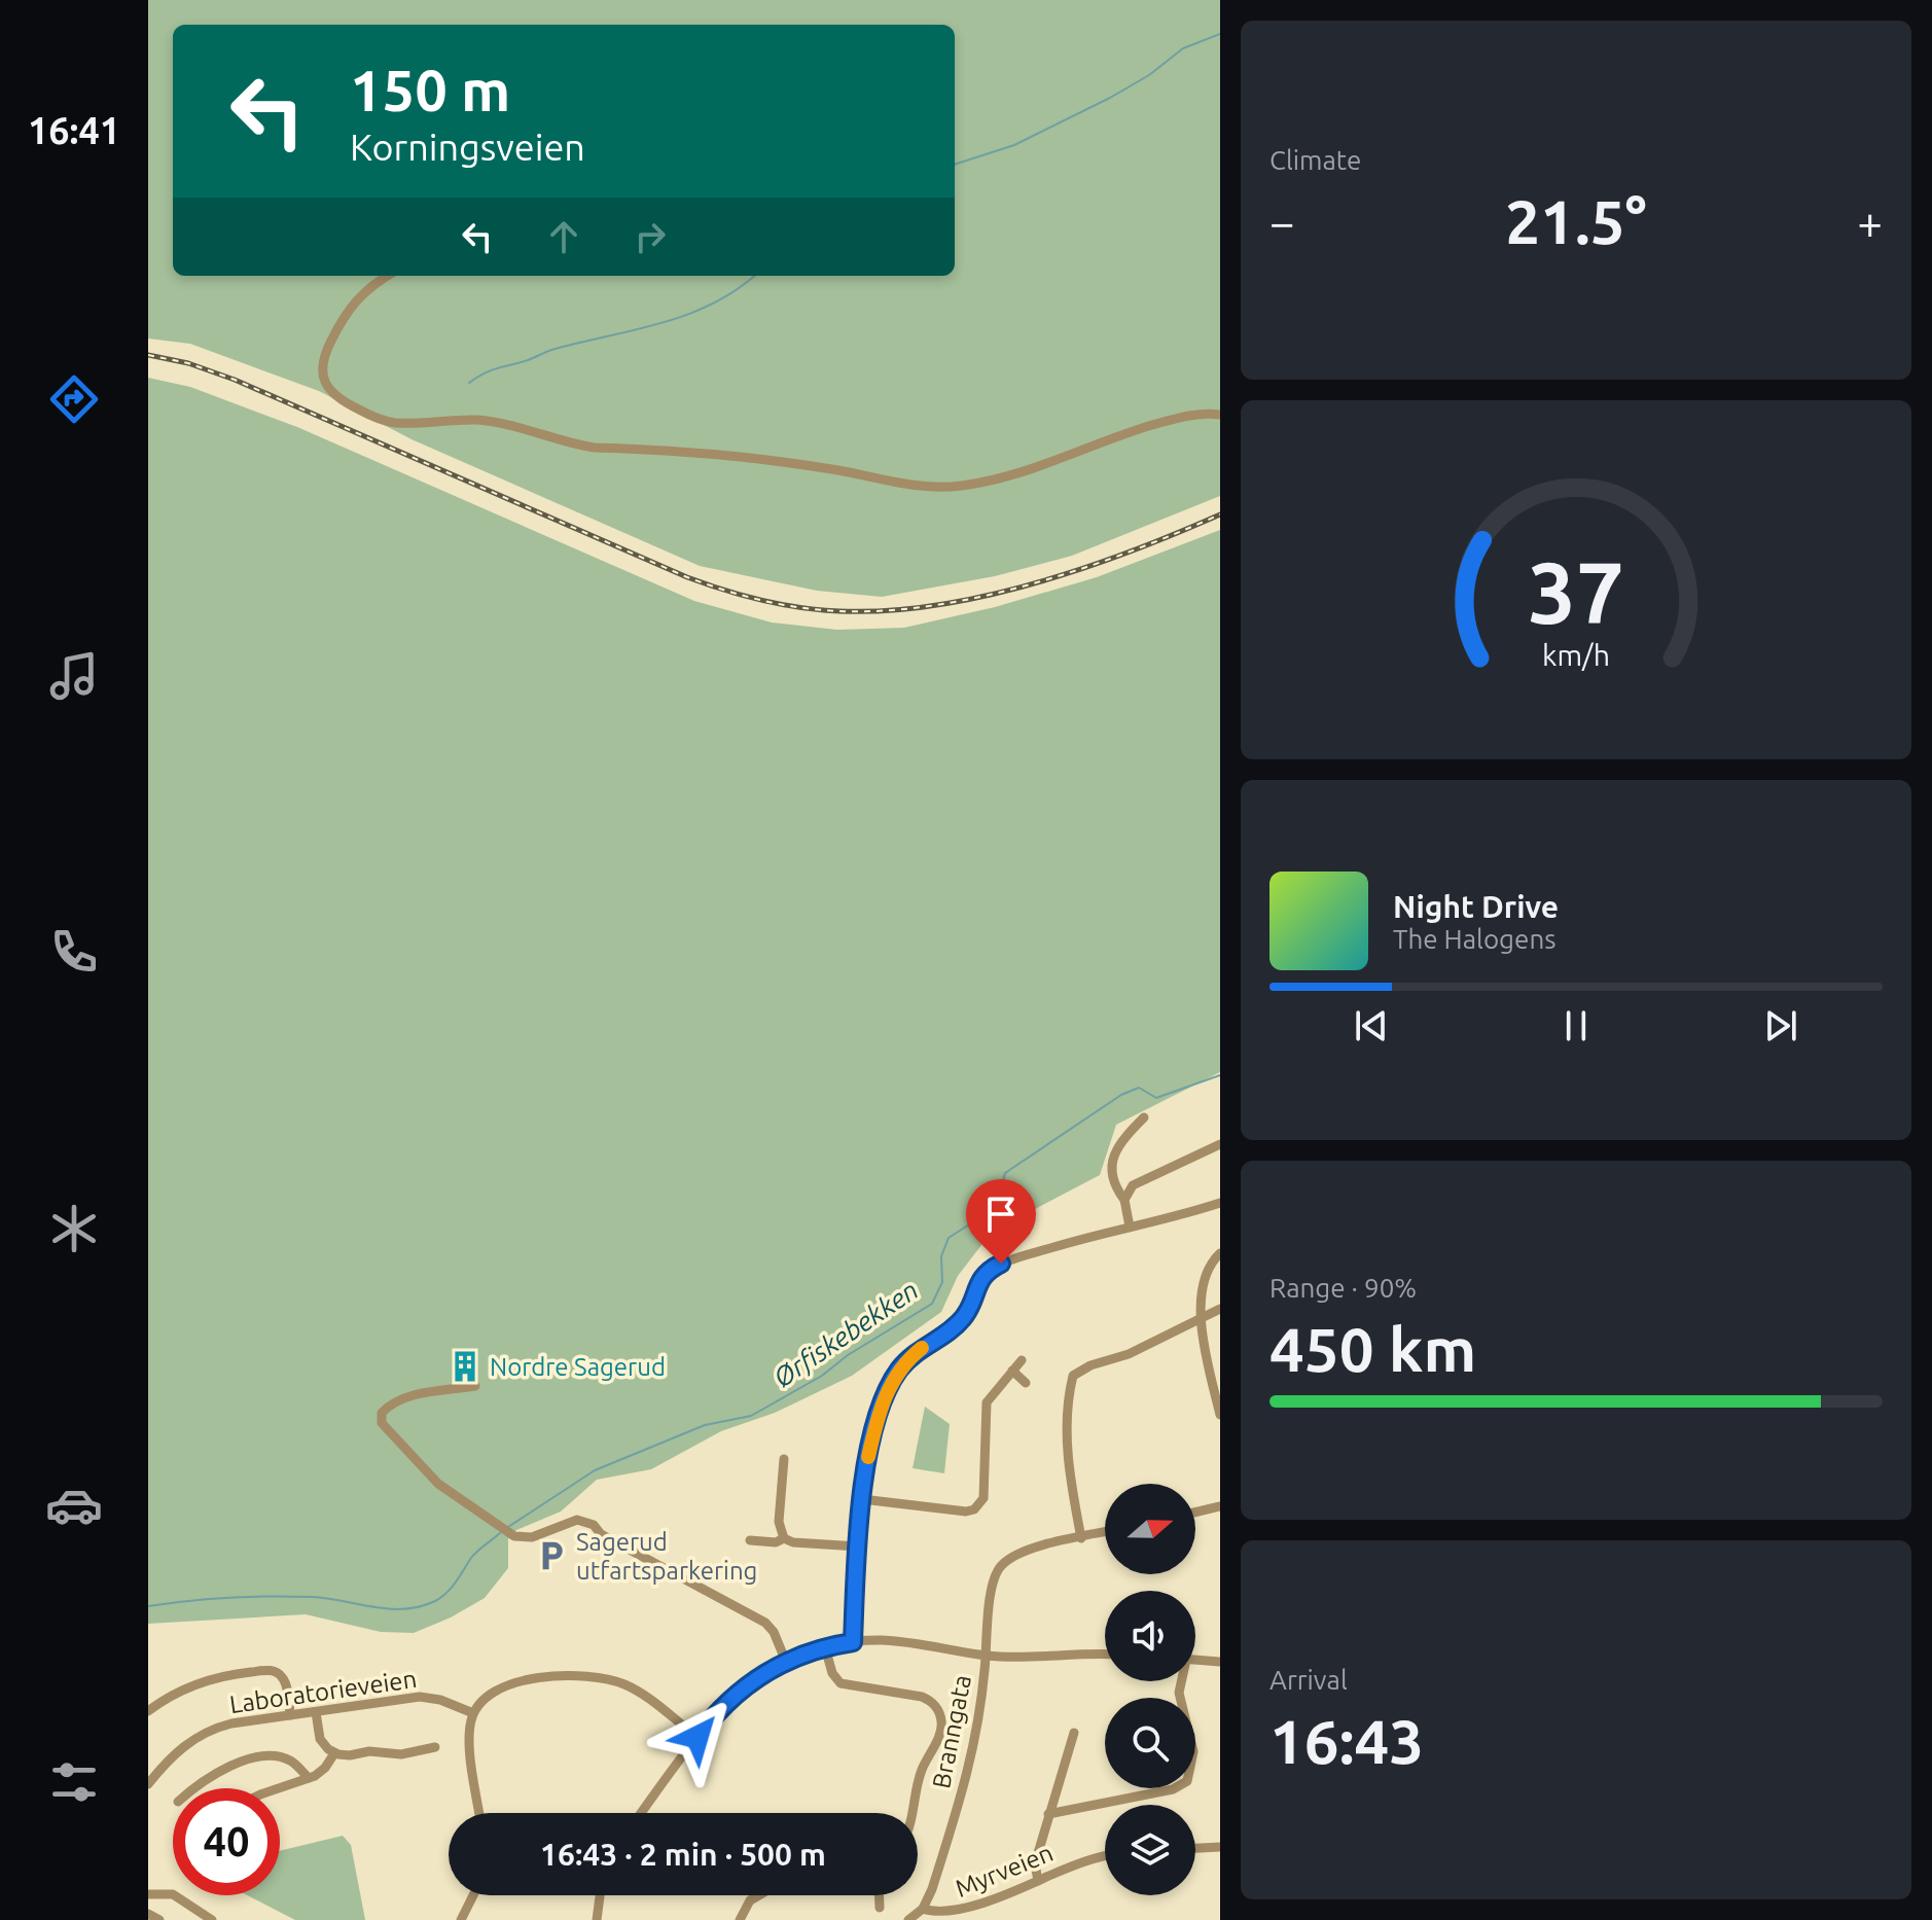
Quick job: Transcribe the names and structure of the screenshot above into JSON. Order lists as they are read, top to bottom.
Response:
{
  "streets": {
    "street": ["Laboratorieveien", "Branngata", "Myrveien"]
  },
  "crossings": [
    ["Branngata", "Myrveien"]
  ],
  "water": ["Ørfiskebekken"],
  "places": {
    "building": ["Nordre Sagerud"],
    "parking": ["Sagerud utfartsparkering"]
  },
  "north": "right",
  "page": {
    "tabs": "16:41",
    "tile": [
      "Climate",
      ["Range · 90%", "450 km"],
      ["Arrival", "16:43"]
    ],
    "turn": ["150 m", "Korningsveien"],
    "heat": ["−", "21.5°", "+"],
    "song": ["Night Drive", "The Halogens"],
    "limit": "40",
    "trip": "16:43 · 2 min · 500 m",
    "gauge": ["37", "km/h"]
  }
}
